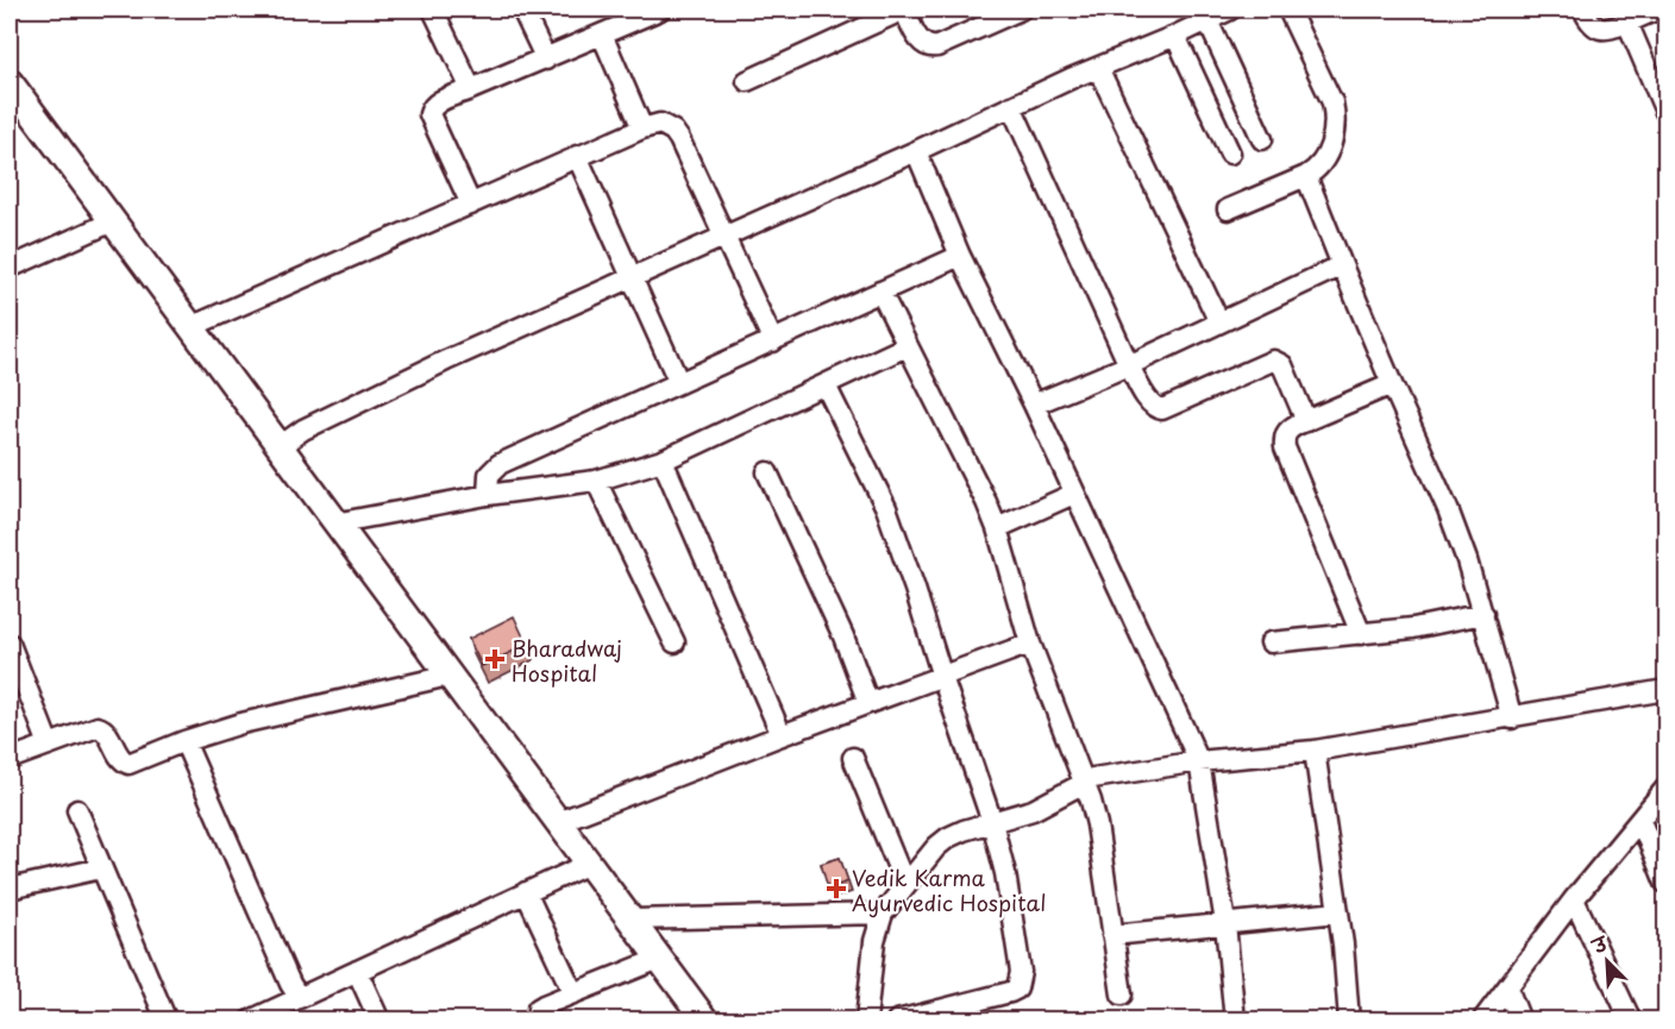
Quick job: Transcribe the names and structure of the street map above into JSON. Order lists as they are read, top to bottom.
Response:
{
  "places": {
    "health": ["Bharadwaj Hospital", "Vedik Karma Ayurvedic Hospital"]
  },
  "north": "top left"
}
